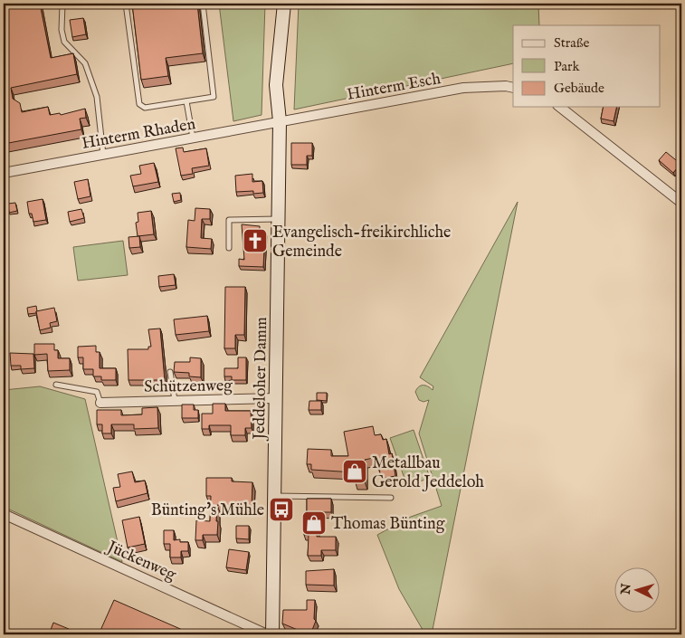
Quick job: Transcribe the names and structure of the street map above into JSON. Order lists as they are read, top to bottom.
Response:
{
  "streets": {
    "main road": ["Jeddeloher Damm"],
    "street": [
      "Hinterm Esch",
      "Hinterm Rhaden",
      "Schützenweg",
      "Jückenweg"
    ]
  },
  "crossings": [
    ["Hinterm Esch", "Hinterm Rhaden"],
    ["Hinterm Esch", "Jeddeloher Damm"],
    ["Hinterm Rhaden", "Jeddeloher Damm"],
    ["Jeddeloher Damm", "Schützenweg"]
  ],
  "places": {
    "church": ["Evangelisch-freikirchliche Gemeinde"],
    "shop": ["Metallbau Gerold Jeddeloh", "Thomas Bünting"],
    "bus stop": ["Bünting's Mühle"]
  },
  "legend": ["Straße", "Park", "Gebäude"],
  "north": "left"
}
